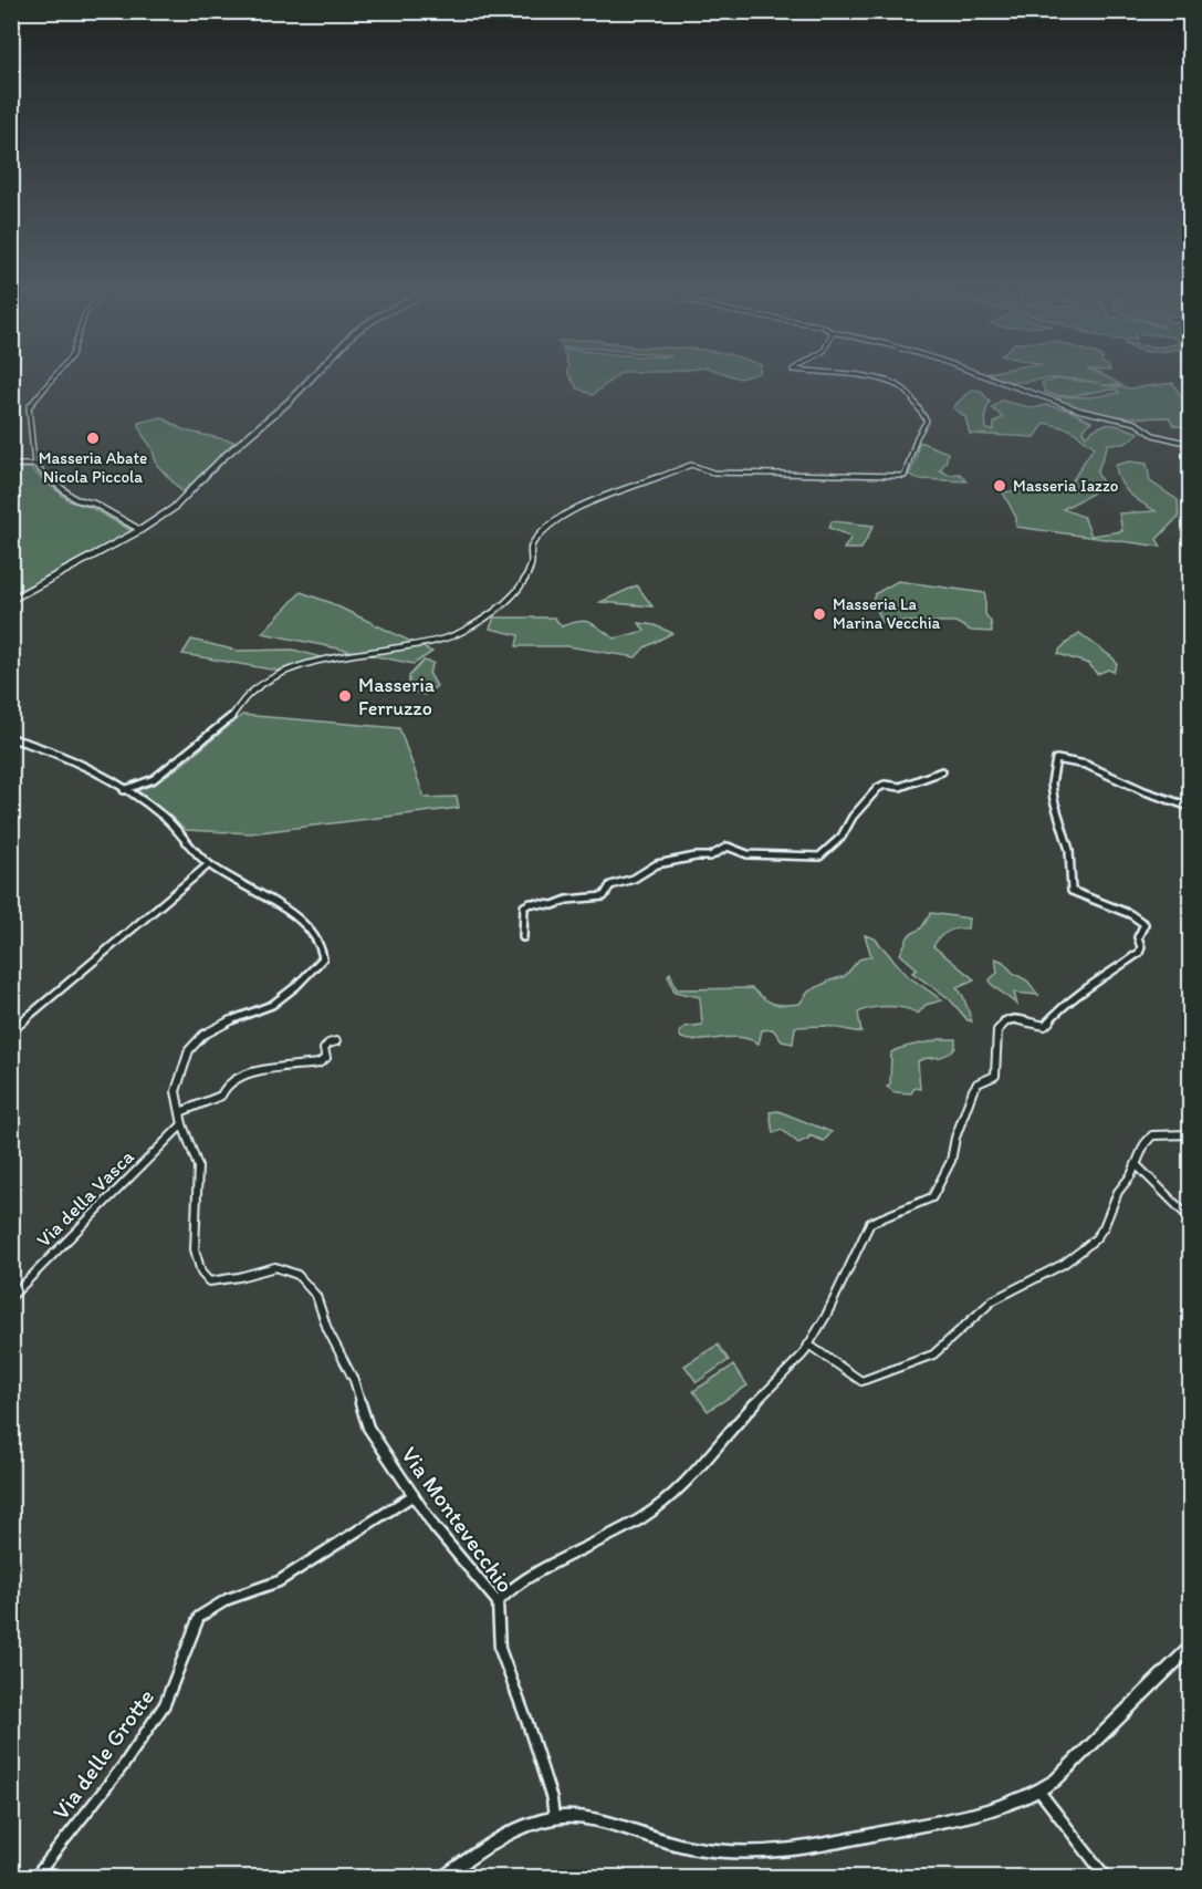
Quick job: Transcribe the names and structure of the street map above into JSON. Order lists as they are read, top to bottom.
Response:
{
  "streets": {
    "street": ["Via della Vasca", "Via Montevecchio", "Via delle Grotte"]
  },
  "crossings": [
    ["Via della Vasca", "Via Montevecchio"],
    ["Via Montevecchio", "Via delle Grotte"]
  ],
  "places": [
    "Masseria Abate Nicola Piccola",
    "Masseria Iazzo",
    "Masseria La Marina Vecchia",
    "Masseria Ferruzzo"
  ]
}
